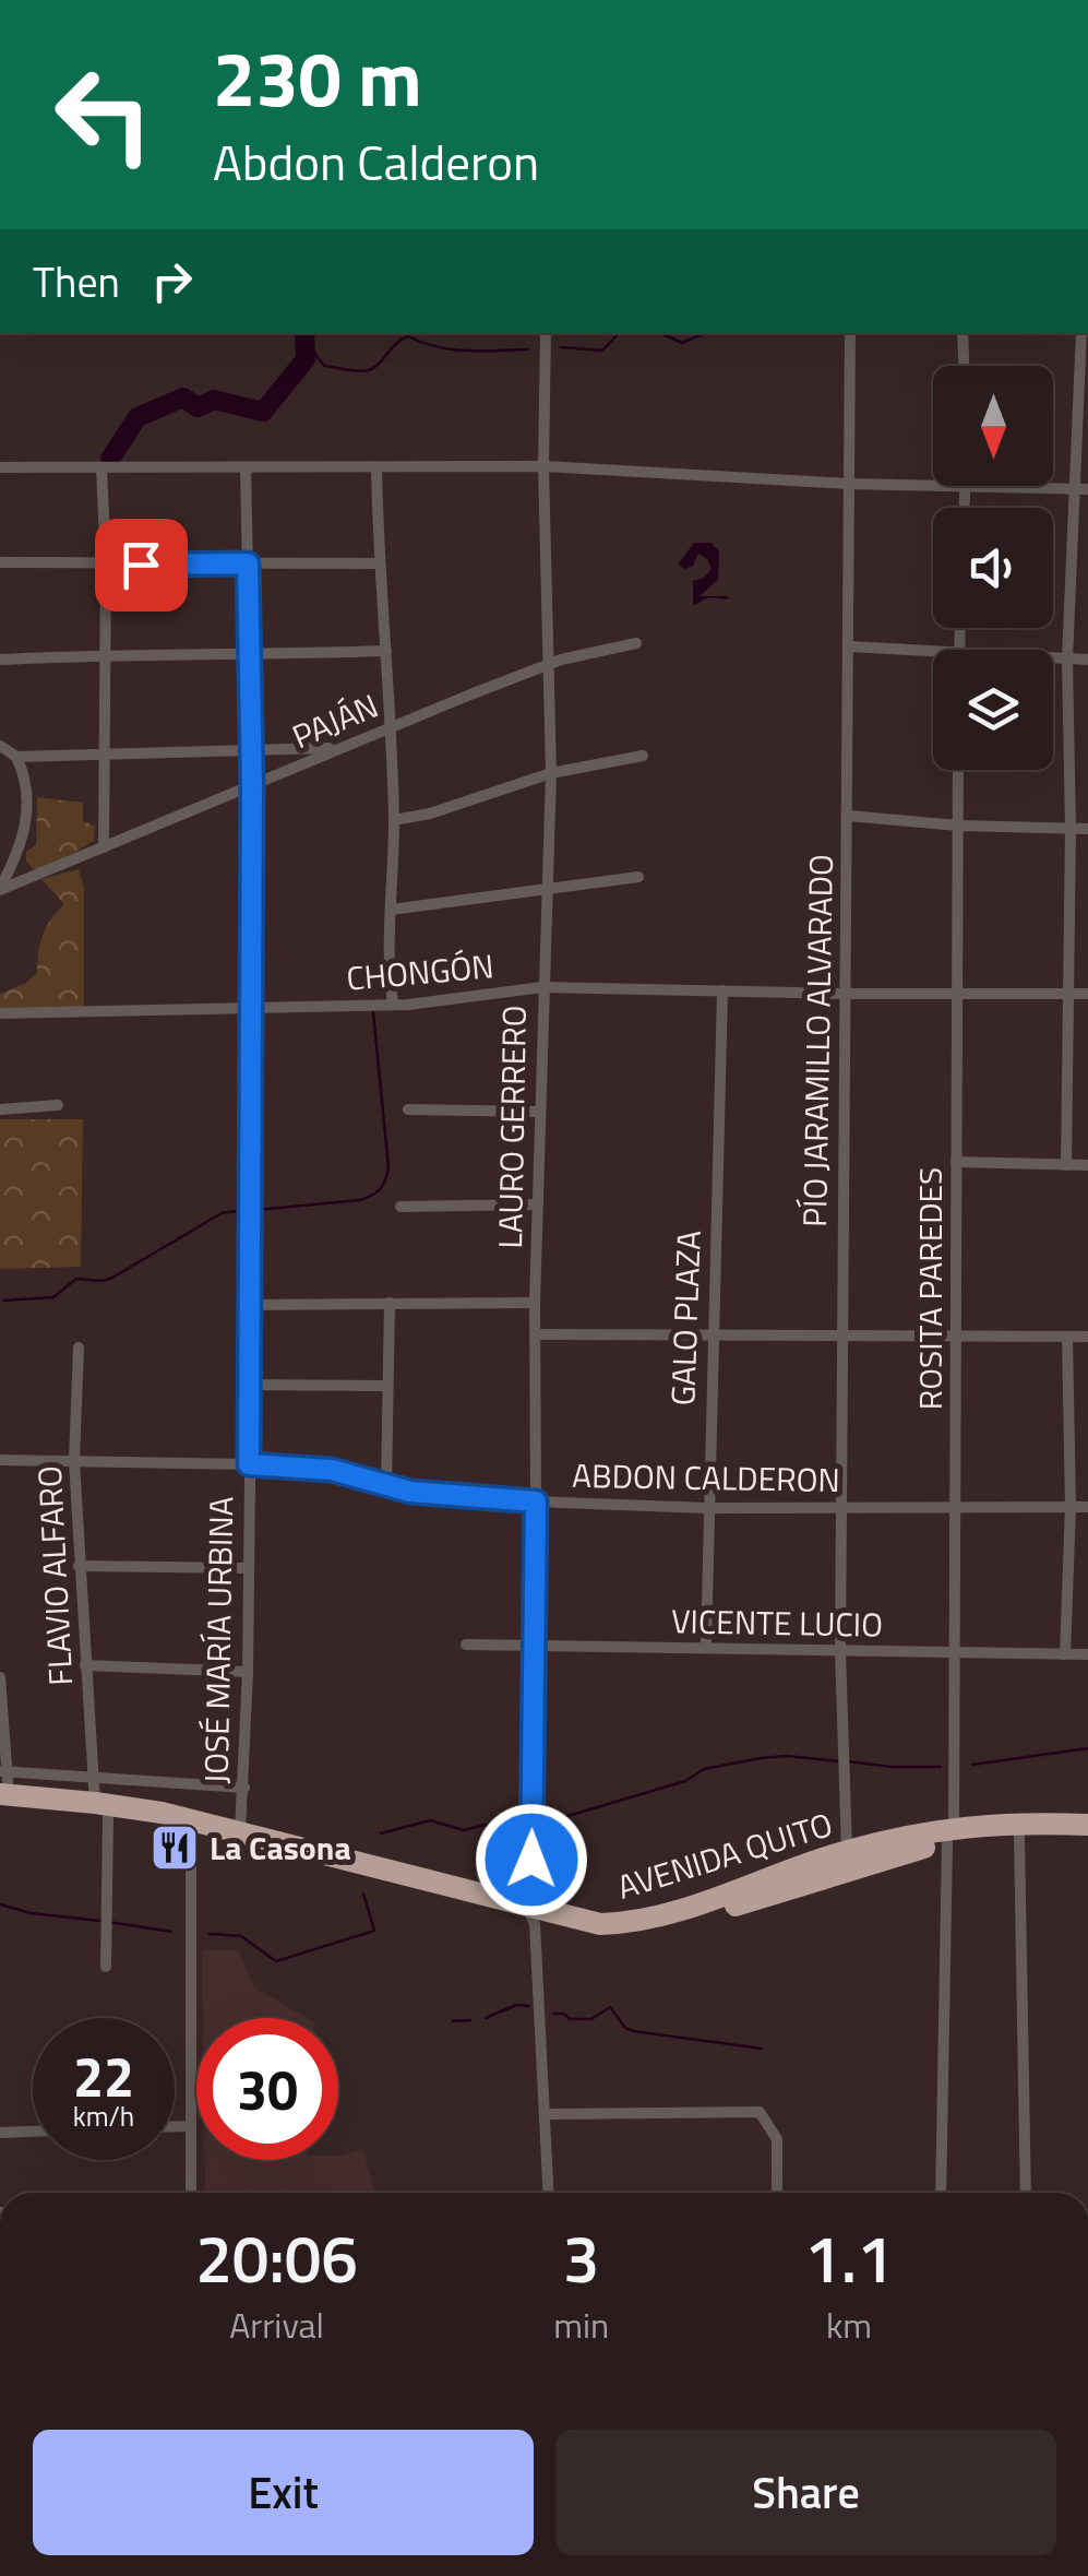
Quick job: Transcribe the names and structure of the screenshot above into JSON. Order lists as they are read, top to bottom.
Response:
{
  "streets": {
    "highway": ["AVENIDA QUITO"],
    "street": [
      "PAJÁN",
      "CHONGÓN",
      "PÍO JARAMILLO ALVARADO",
      "LAURO GERRERO",
      "ROSITA PAREDES",
      "GALO PLAZA",
      "ABDON CALDERON",
      "FLAVIO ALFARO",
      "VICENTE LUCIO",
      "JOSÉ MARÍA URBINA"
    ]
  },
  "crossings": [
    ["PAJÁN", "LAURO GERRERO"],
    ["PAJÁN", "JOSÉ MARÍA URBINA"],
    ["CHONGÓN", "PÍO JARAMILLO ALVARADO"],
    ["CHONGÓN", "LAURO GERRERO"],
    ["CHONGÓN", "ROSITA PAREDES"],
    ["CHONGÓN", "GALO PLAZA"],
    ["CHONGÓN", "JOSÉ MARÍA URBINA"],
    ["PÍO JARAMILLO ALVARADO", "ABDON CALDERON"],
    ["PÍO JARAMILLO ALVARADO", "VICENTE LUCIO"],
    ["PÍO JARAMILLO ALVARADO", "AVENIDA QUITO"],
    ["LAURO GERRERO", "ABDON CALDERON"],
    ["LAURO GERRERO", "VICENTE LUCIO"],
    ["LAURO GERRERO", "AVENIDA QUITO"],
    ["ROSITA PAREDES", "ABDON CALDERON"],
    ["ROSITA PAREDES", "VICENTE LUCIO"],
    ["ROSITA PAREDES", "AVENIDA QUITO"],
    ["GALO PLAZA", "ABDON CALDERON"],
    ["GALO PLAZA", "VICENTE LUCIO"],
    ["ABDON CALDERON", "FLAVIO ALFARO"],
    ["ABDON CALDERON", "JOSÉ MARÍA URBINA"],
    ["FLAVIO ALFARO", "AVENIDA QUITO"],
    ["JOSÉ MARÍA URBINA", "AVENIDA QUITO"]
  ],
  "places": {
    "restaurant": ["La Casona"]
  },
  "north": "bottom",
  "page": {
    "turn": ["230 m", "Abdon Calderon"],
    "then": "Then",
    "speed": "22 km/h",
    "limit": "30",
    "eta": [
      "20:06",
      "Arrival",
      "3",
      "min",
      "1.1",
      "km"
    ],
    "buttons": ["Exit", "Share"]
  }
}
